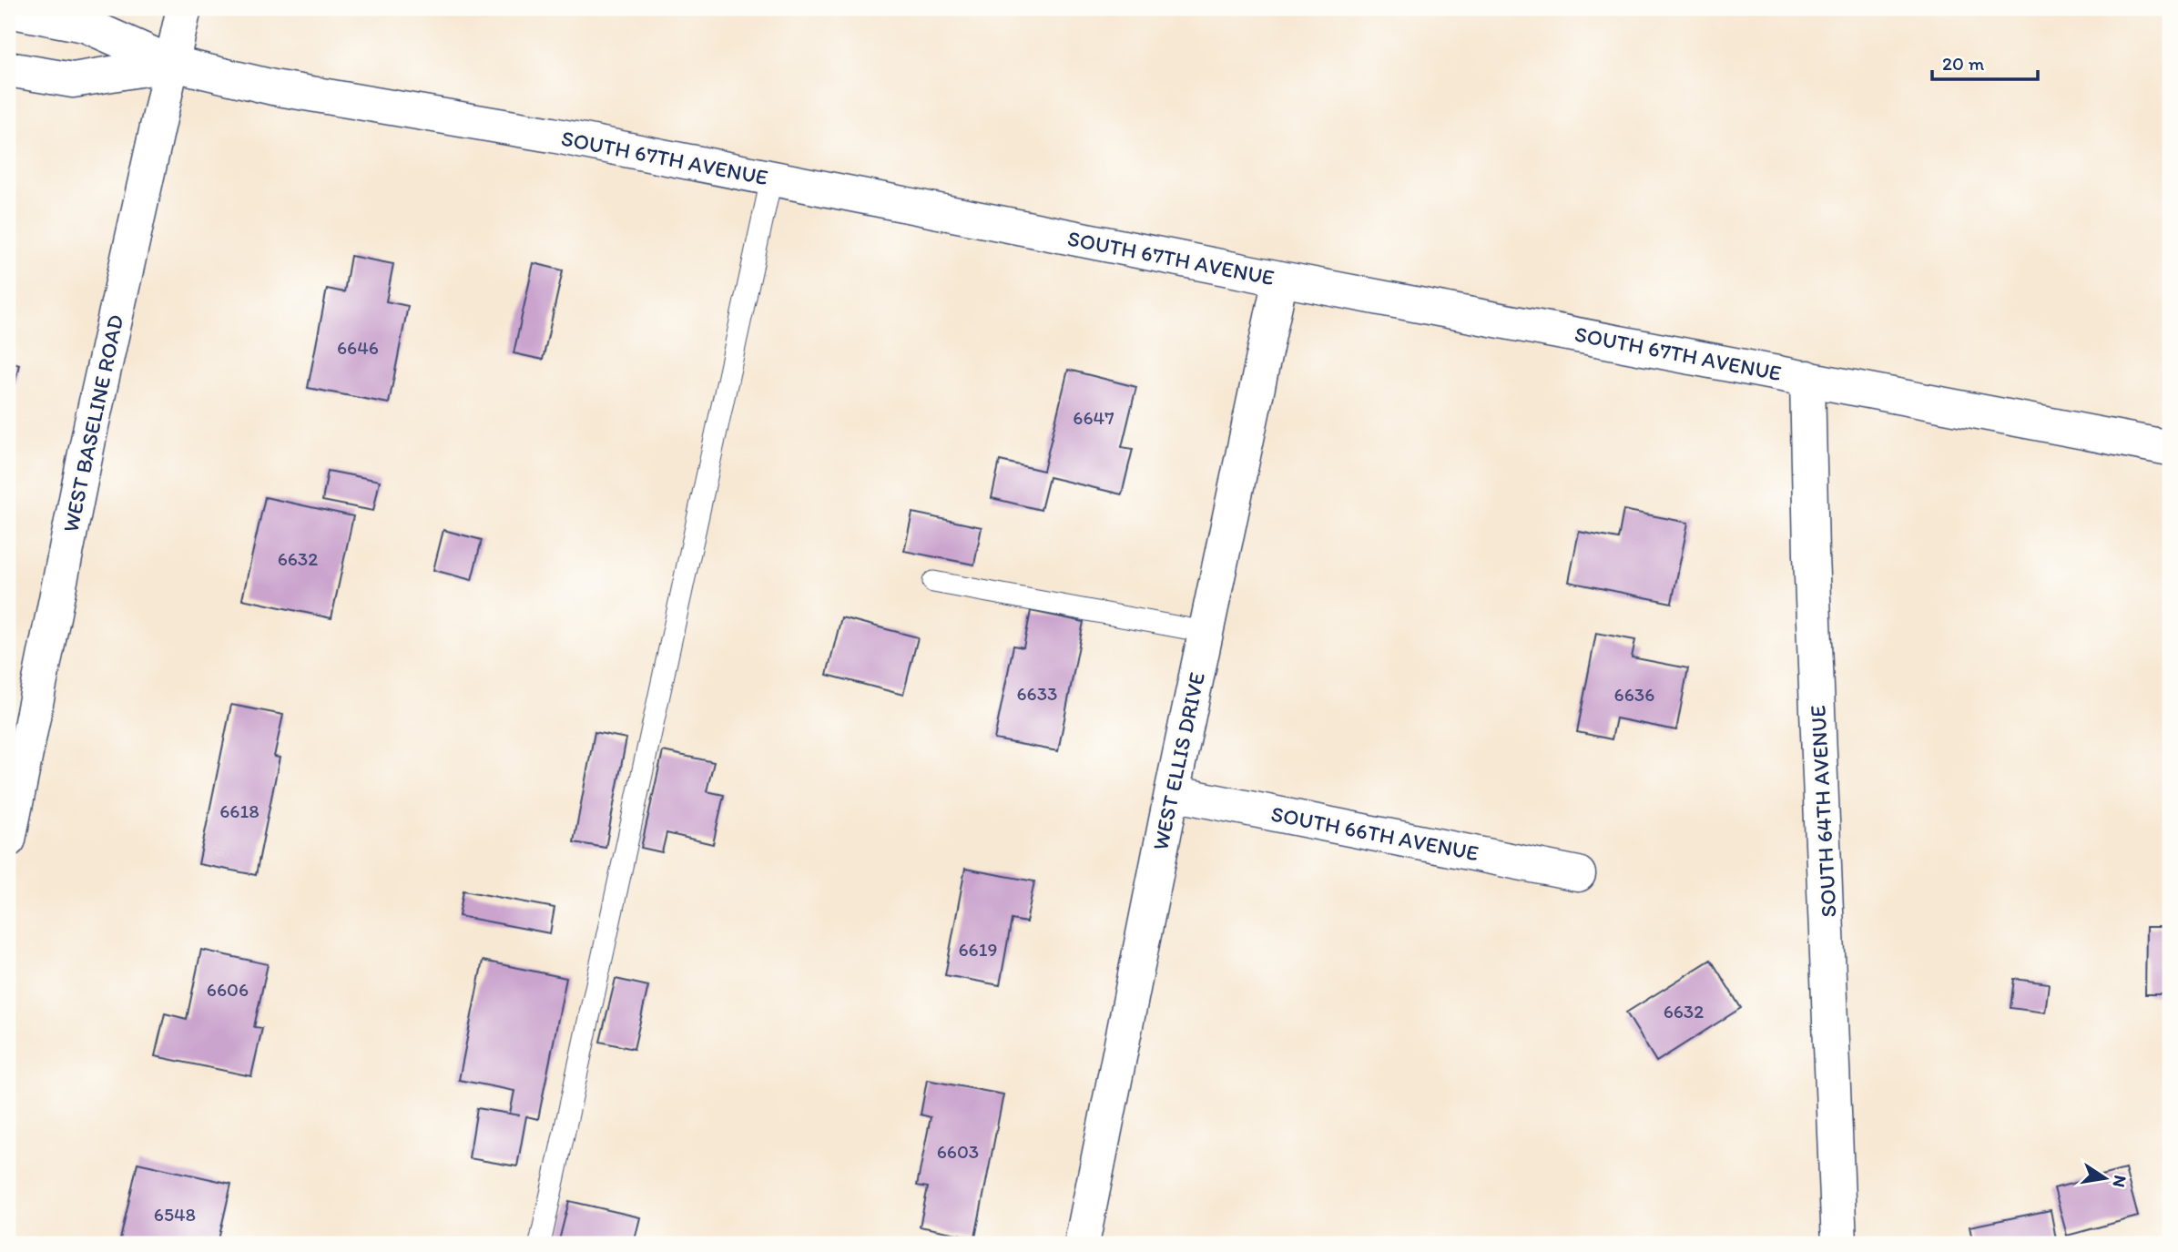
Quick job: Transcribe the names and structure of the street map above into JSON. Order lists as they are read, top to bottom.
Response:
{
  "streets": {
    "main road": [
      "SOUTH 67TH AVENUE",
      "WEST BASELINE ROAD",
      "WEST ELLIS DRIVE",
      "SOUTH 64TH AVENUE",
      "SOUTH 66TH AVENUE"
    ]
  },
  "crossings": [
    ["SOUTH 67TH AVENUE", "WEST BASELINE ROAD"],
    ["SOUTH 67TH AVENUE", "WEST ELLIS DRIVE"],
    ["SOUTH 67TH AVENUE", "SOUTH 64TH AVENUE"],
    ["WEST ELLIS DRIVE", "SOUTH 66TH AVENUE"]
  ],
  "house_numbers": [
    "6646",
    "6647",
    "6632",
    "6633",
    "6636",
    "6618",
    "6619",
    "6606",
    "6632",
    "6603",
    "6548"
  ],
  "scale_bar": "20 m",
  "north": "right"
}
